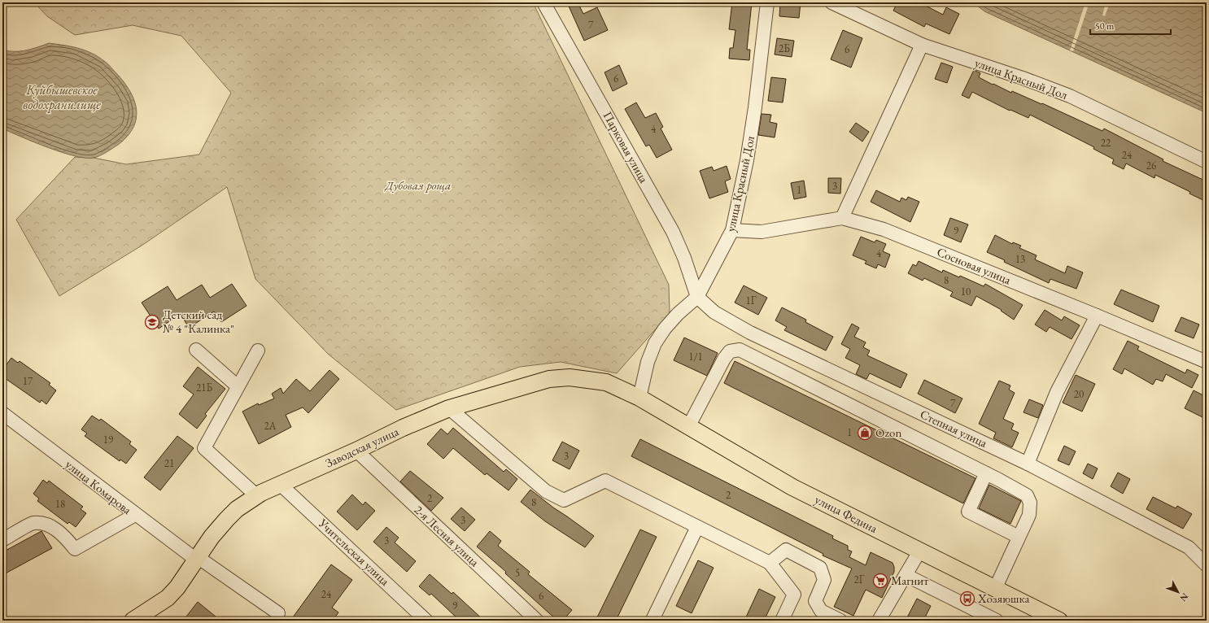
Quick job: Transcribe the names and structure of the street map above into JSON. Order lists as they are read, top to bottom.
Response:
{
  "streets": {
    "main road": ["Заводская улица", "улица Федина"],
    "street": [
      "улица Красный Дол",
      "Парковая улица",
      "Сосновая улица",
      "Степная улица",
      "улица Комарова",
      "2-я Лесная улица",
      "Учительская улица"
    ]
  },
  "crossings": [
    ["улица Красный Дол", "Парковая улица"],
    ["улица Красный Дол", "Сосновая улица"],
    ["улица Красный Дол", "Степная улица"],
    ["улица Красный Дол", "Заводская улица"],
    ["улица Красный Дол", "улица Федина"],
    ["Парковая улица", "Степная улица"],
    ["Заводская улица", "улица Комарова"],
    ["Заводская улица", "улица Федина"],
    ["Заводская улица", "2-я Лесная улица"],
    ["Заводская улица", "Учительская улица"]
  ],
  "water": ["Куйбышевское водохранилище"],
  "parks": ["Дубовая роща"],
  "places": {
    "school or university": ["Детский сад № 4 \"Калинка\""],
    "shop": ["Ozon"],
    "supermarket": ["Магнит"],
    "bus stop": ["Хозяюшка"]
  },
  "house_numbers": [
    "7",
    "2Б",
    "6",
    "6",
    "4",
    "22",
    "24",
    "26",
    "3",
    "1",
    "9",
    "4",
    "13",
    "8",
    "10",
    "1Г",
    "1/1",
    "17",
    "21Б",
    "20",
    "7",
    "2А",
    "1",
    "19",
    "3",
    "21",
    "2",
    "2",
    "8",
    "18",
    "3",
    "3",
    "5",
    "2Г",
    "24",
    "6",
    "9"
  ],
  "scale_bar": "50 m",
  "north": "bottom right"
}
